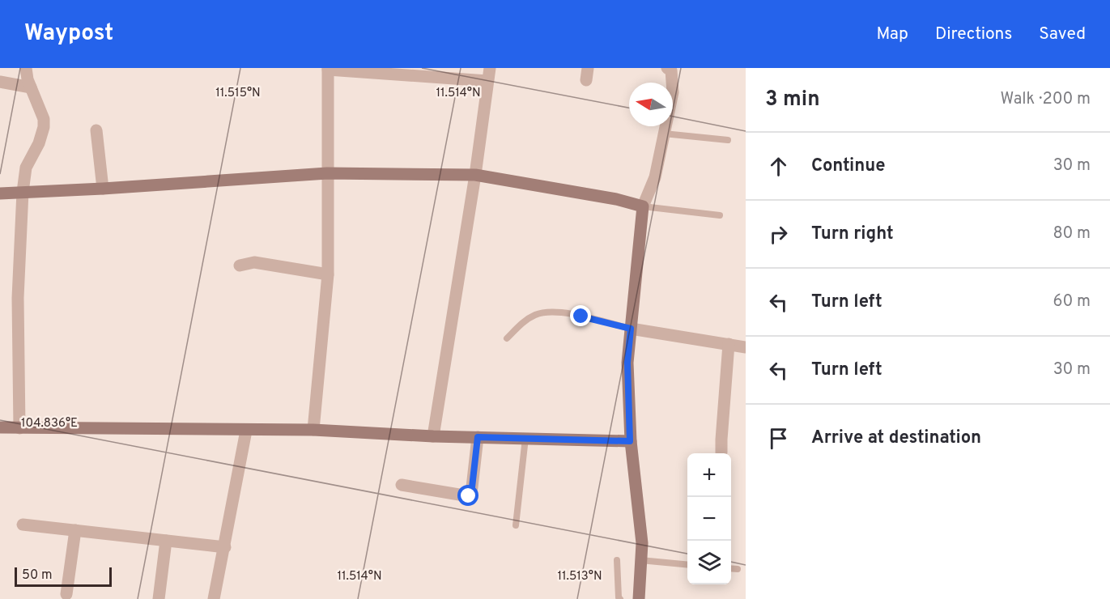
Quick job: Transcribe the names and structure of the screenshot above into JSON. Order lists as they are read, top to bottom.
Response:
{
  "scale_bar": "50 m",
  "north": "left",
  "page": {
    "header": "Waypost",
    "nav": ["Map", "Directions", "Saved"],
    "heading": ["3 min", "Walk · 200 m"],
    "list": [
      ["Continue", "30 m"],
      ["Turn right", "80 m"],
      ["Turn left", "60 m"],
      ["Turn left", "30 m"],
      "Arrive at destination"
    ],
    "map_buttons": ["+", "−"],
    "scale": "50 m"
  },
  "coordinates": [
    "11.515°N",
    "11.514°N",
    "104.836°E",
    "11.513°N"
  ]
}
